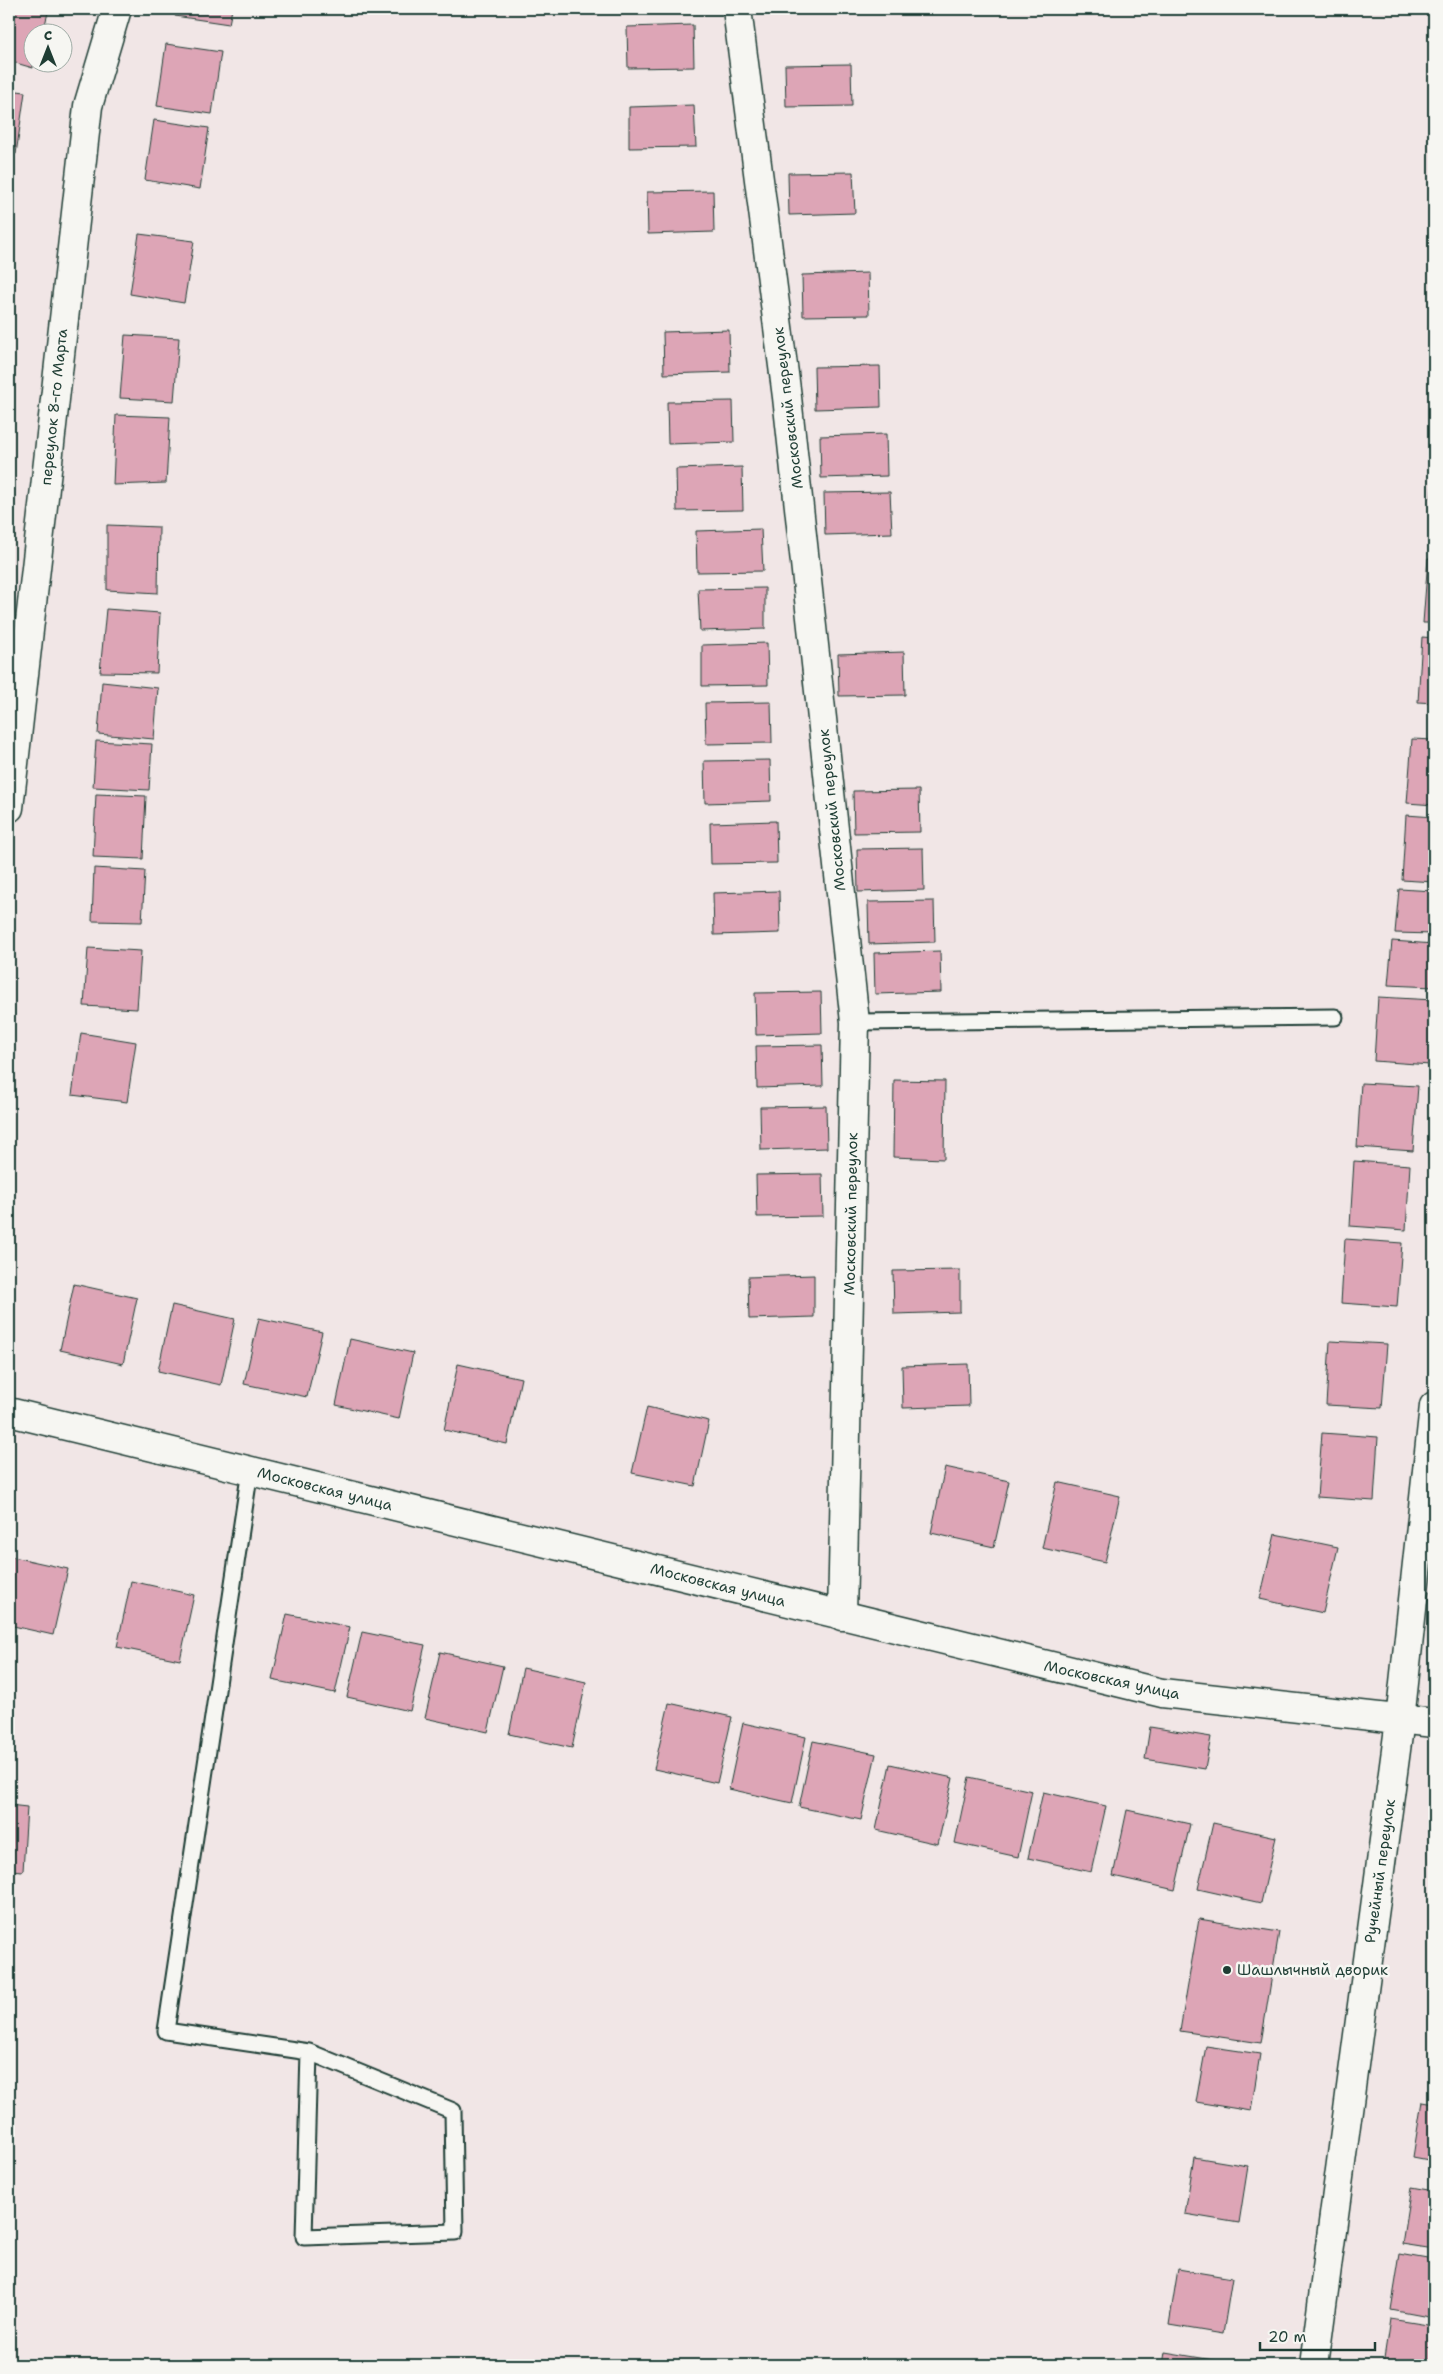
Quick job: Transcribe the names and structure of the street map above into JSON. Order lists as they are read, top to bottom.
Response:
{
  "streets": {
    "street": [
      "переулок 8-го Марта",
      "Московский переулок",
      "Московская улица",
      "Ручейный переулок"
    ]
  },
  "crossings": [
    ["Московский переулок", "Московская улица"],
    ["Московская улица", "Ручейный переулок"]
  ],
  "places": ["Шашлычный дворик"],
  "scale_bar": "20 m",
  "north": "top"
}
